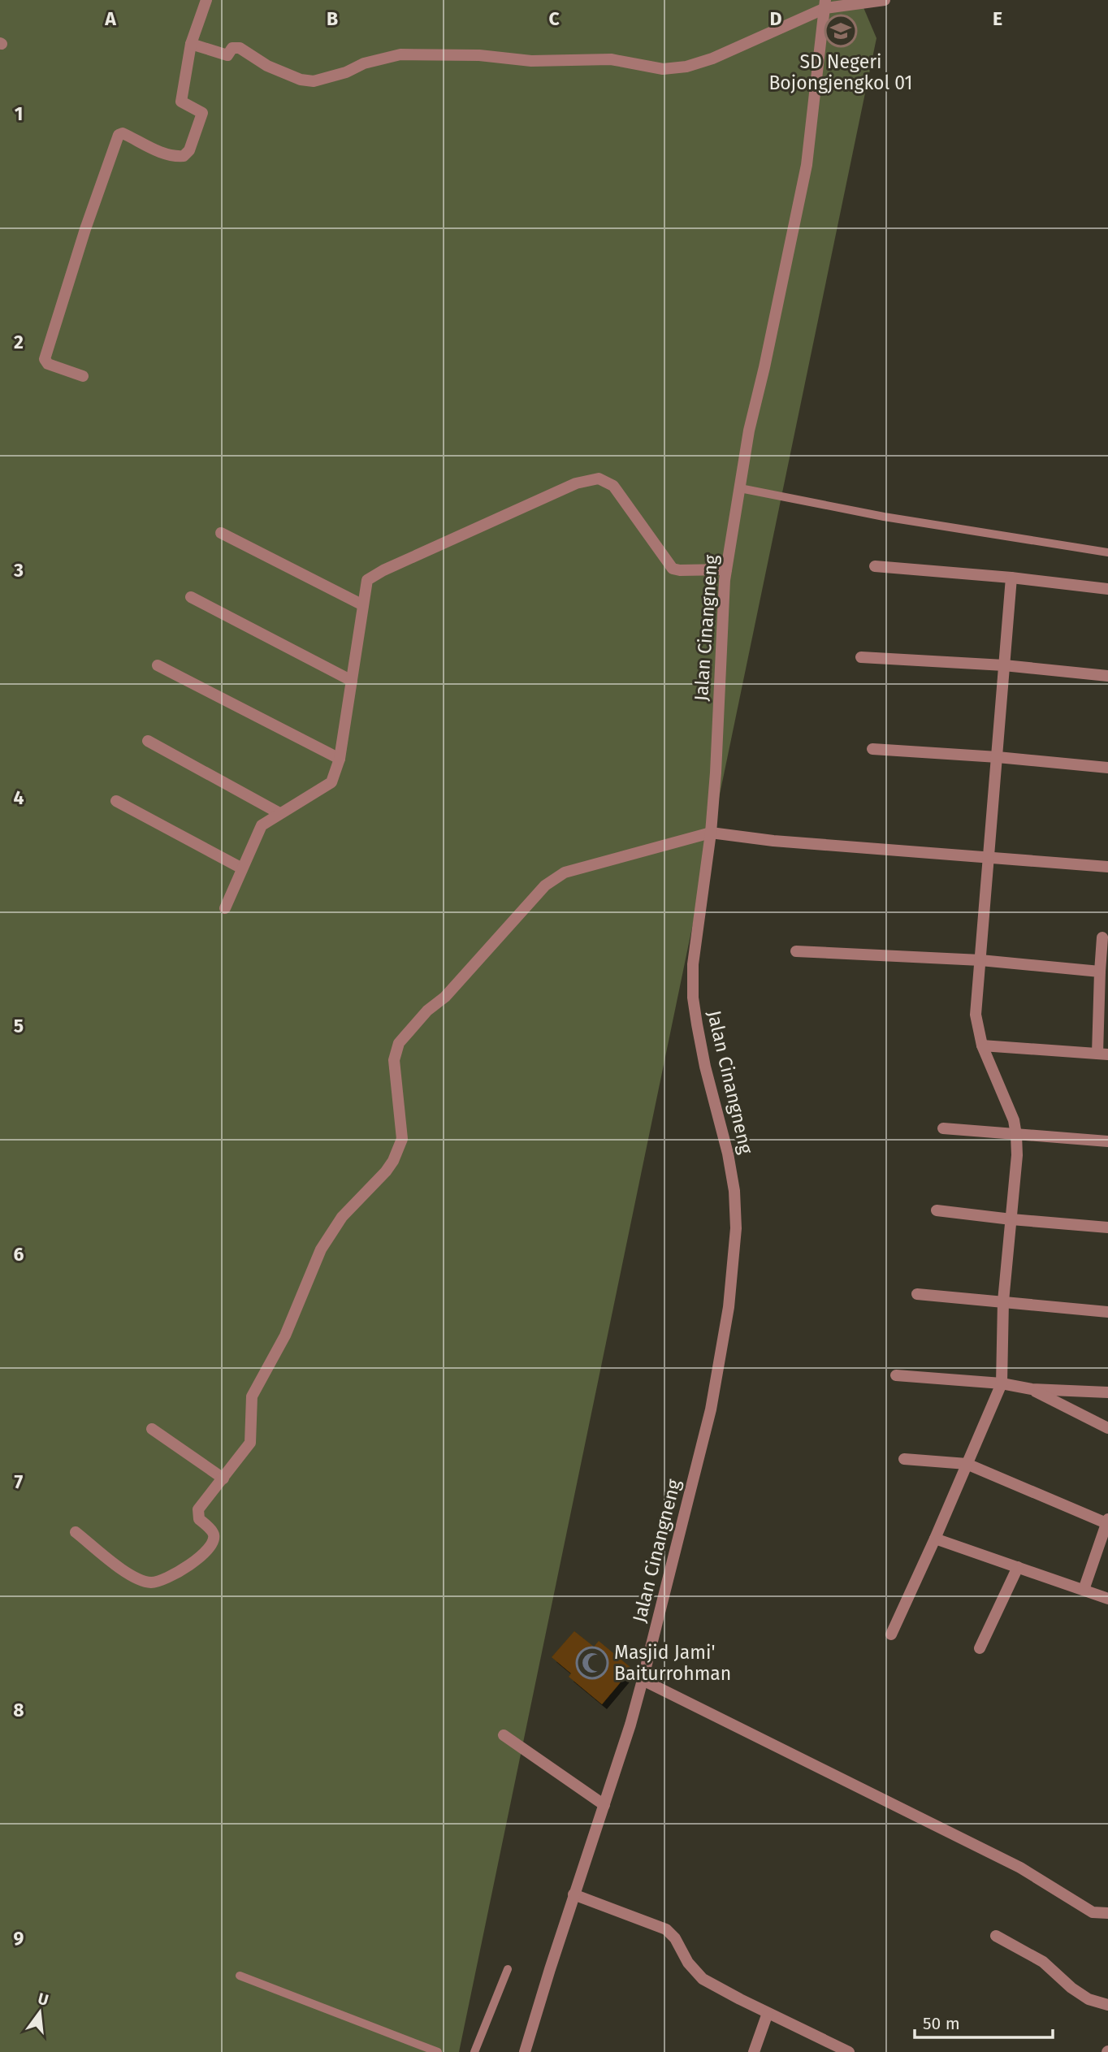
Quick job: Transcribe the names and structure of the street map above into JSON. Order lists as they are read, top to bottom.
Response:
{
  "streets": {
    "street": ["Jalan Cinangneng"]
  },
  "places": {
    "school or university": ["SD Negeri Bojongjengkol 01"],
    "mosque": ["Masjid Jami' Baiturrohman"]
  },
  "scale_bar": "50 m",
  "north": "top",
  "grid": {
    "columns": [
      "A",
      "B",
      "C",
      "D",
      "E"
    ],
    "rows": [
      "1",
      "2",
      "3",
      "4",
      "5",
      "6",
      "7",
      "8",
      "9"
    ]
  }
}
